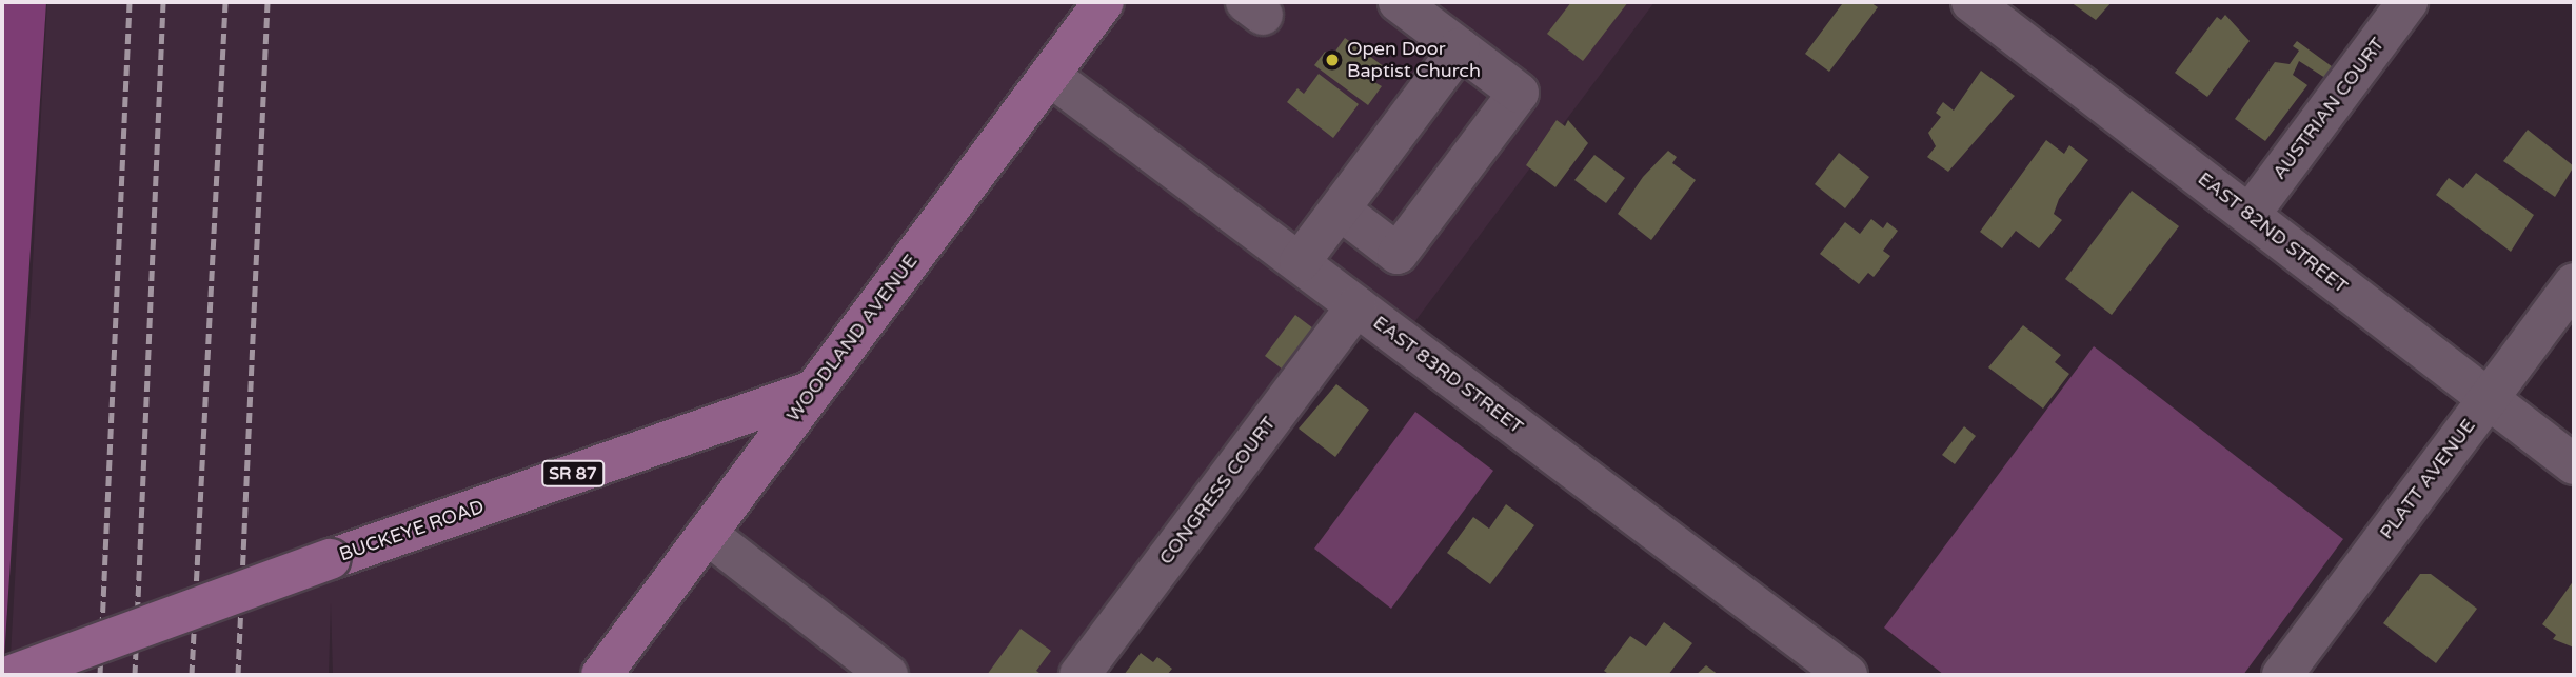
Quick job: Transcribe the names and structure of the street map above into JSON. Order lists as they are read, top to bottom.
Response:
{
  "streets": {
    "main road": ["WOODLAND AVENUE", "SR 87", "BUCKEYE ROAD"],
    "street": [
      "AUSTRIAN COURT",
      "EAST 82ND STREET",
      "EAST 83RD STREET",
      "PLATT AVENUE",
      "CONGRESS COURT"
    ]
  },
  "crossings": [
    ["AUSTRIAN COURT", "EAST 82ND STREET"],
    ["EAST 82ND STREET", "PLATT AVENUE"],
    ["WOODLAND AVENUE", "EAST 83RD STREET"],
    ["WOODLAND AVENUE", "BUCKEYE ROAD"],
    ["EAST 83RD STREET", "CONGRESS COURT"]
  ],
  "places": ["Open Door Baptist Church"]
}
